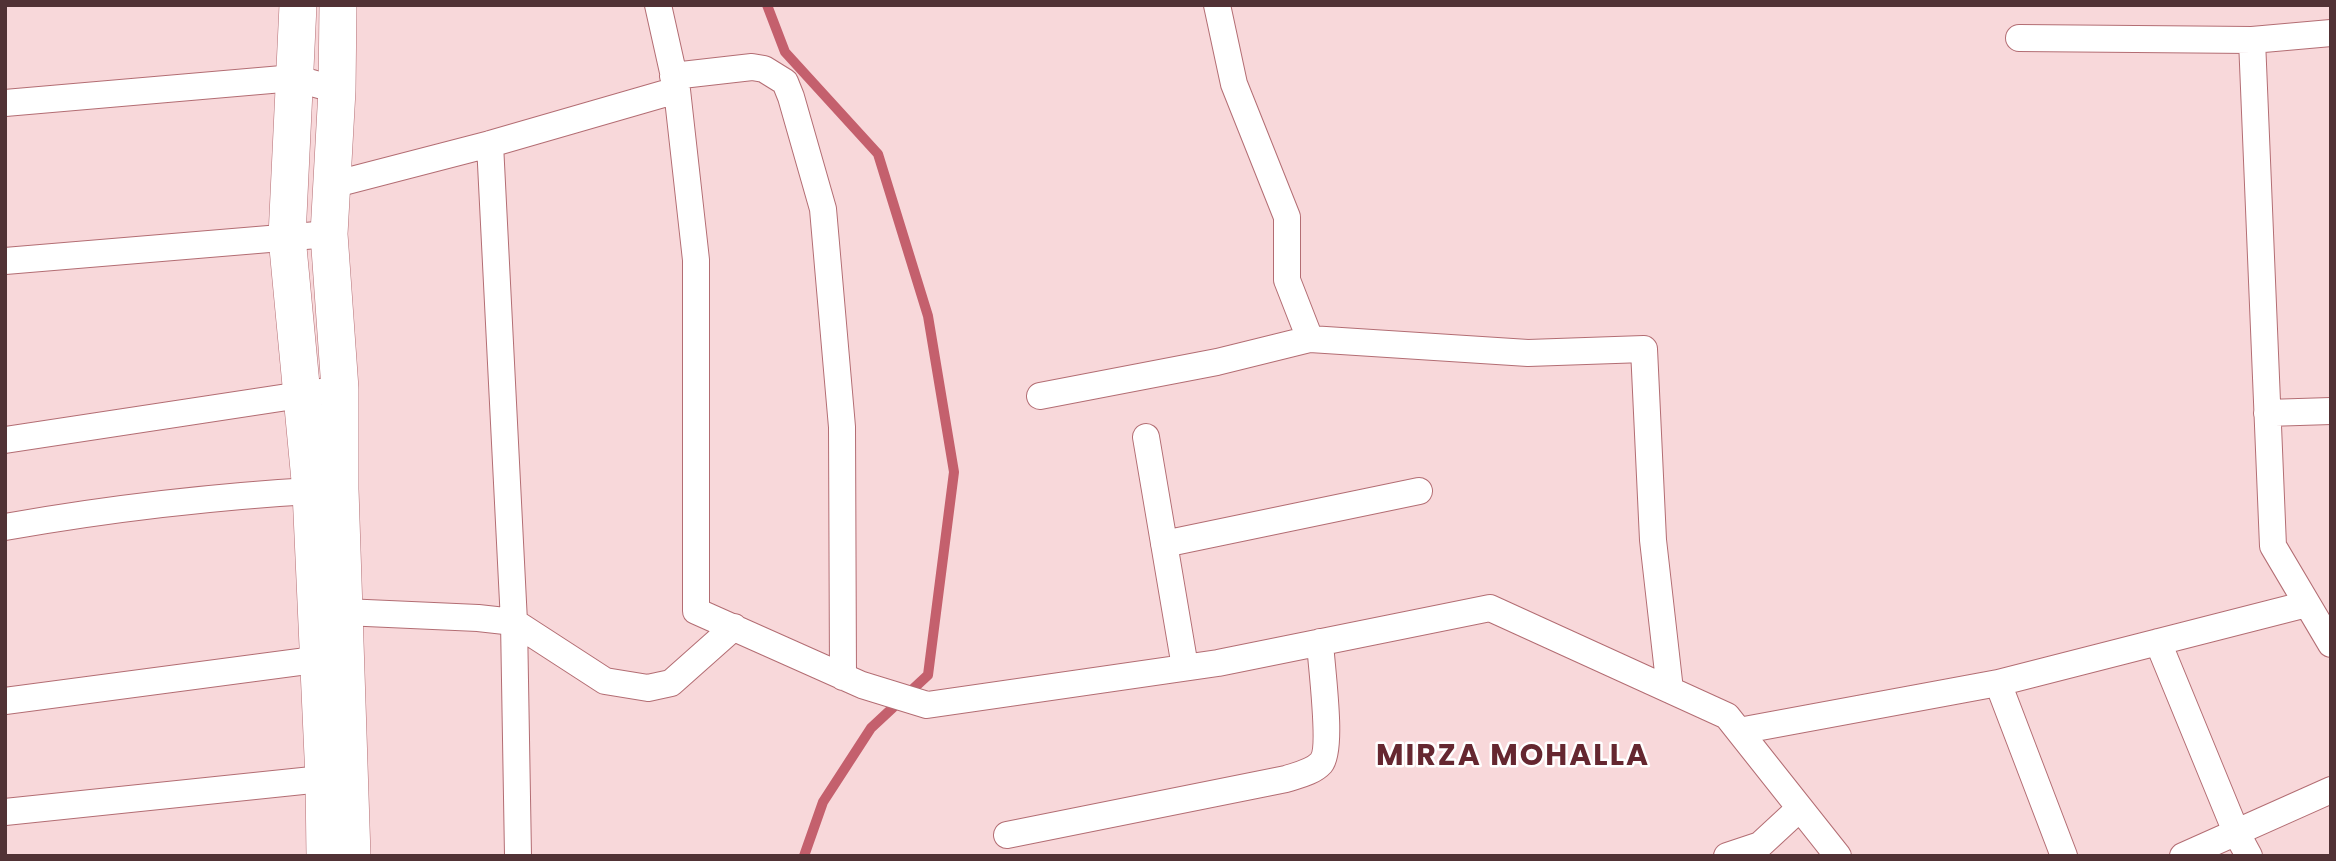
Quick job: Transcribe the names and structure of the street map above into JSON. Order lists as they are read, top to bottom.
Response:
{
  "districts": ["MIRZA MOHALLA"]
}
